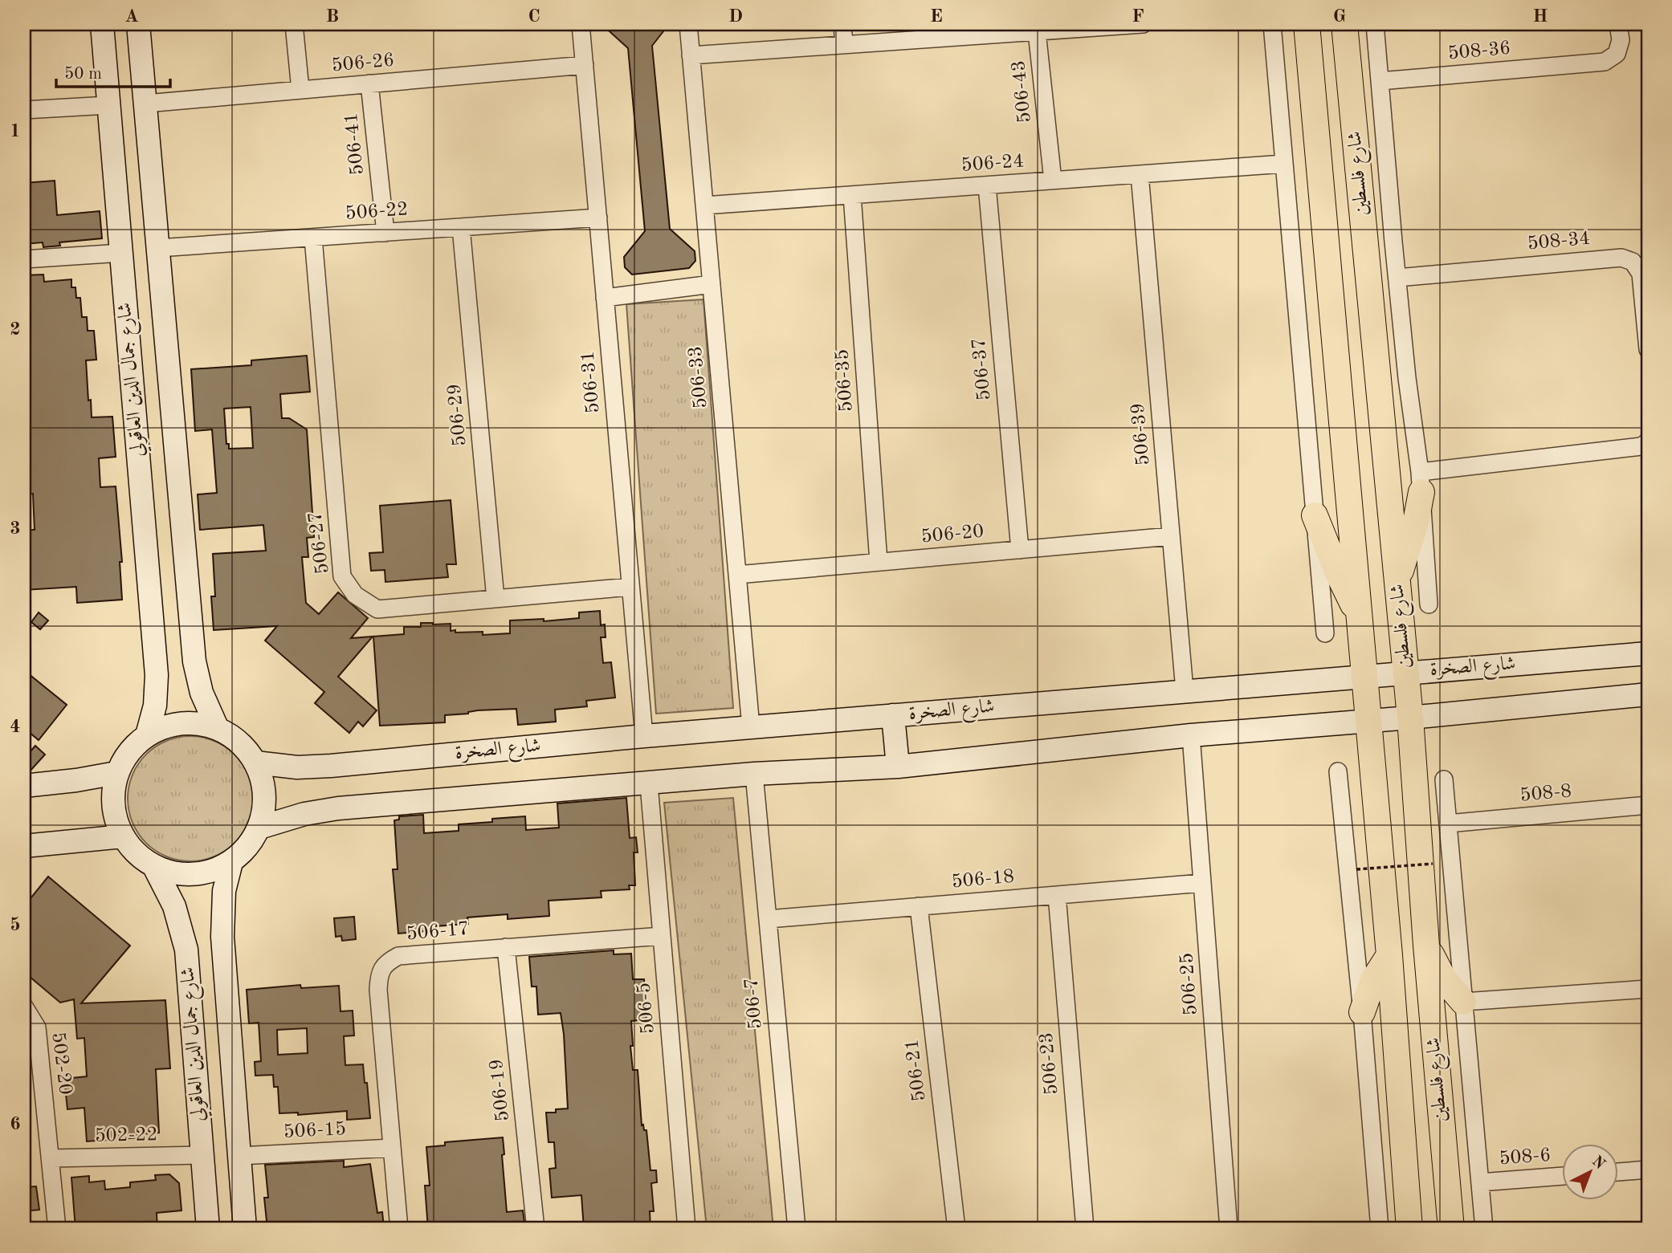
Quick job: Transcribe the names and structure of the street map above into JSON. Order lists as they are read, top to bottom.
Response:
{
  "streets": {
    "main road": ["شارع فلسطين"],
    "street": [
      "508-36",
      "506-26",
      "506-43",
      "506-41",
      "506-24",
      "506-22",
      "508-34",
      "506-37",
      "506-33",
      "شارع جمال الدين العاقولي",
      "506-35",
      "506-31",
      "506-29",
      "506-39",
      "506-20",
      "506-27",
      "شارع الصخرة",
      "508-8",
      "506-18",
      "506-17",
      "506-25",
      "506-7",
      "506-5",
      "502-20",
      "506-23",
      "506-21",
      "506-19",
      "506-15",
      "502-22",
      "508-6"
    ]
  },
  "crossings": [
    ["506-26", "506-41"],
    ["506-26", "شارع جمال الدين العاقولي"],
    ["506-26", "506-31"],
    ["506-43", "506-24"],
    ["506-41", "506-22"],
    ["506-24", "506-37"],
    ["506-24", "506-33"],
    ["506-24", "506-35"],
    ["506-24", "506-39"],
    ["شارع فلسطين", "شارع الصخرة"],
    ["506-22", "شارع جمال الدين العاقولي"],
    ["506-22", "506-31"],
    ["506-22", "506-29"],
    ["506-22", "506-27"],
    ["506-37", "506-20"],
    ["506-33", "506-20"],
    ["506-33", "شارع الصخرة"],
    ["شارع جمال الدين العاقولي", "شارع الصخرة"],
    ["شارع جمال الدين العاقولي", "506-15"],
    ["شارع جمال الدين العاقولي", "502-22"],
    ["506-35", "506-20"],
    ["506-31", "506-27"],
    ["506-31", "شارع الصخرة"],
    ["506-29", "506-27"],
    ["506-39", "506-20"],
    ["506-39", "شارع الصخرة"],
    ["506-18", "506-25"],
    ["506-18", "506-7"],
    ["506-18", "506-23"],
    ["506-18", "506-21"],
    ["506-17", "506-5"],
    ["506-17", "506-19"],
    ["506-17", "506-15"],
    ["502-20", "502-22"]
  ],
  "scale_bar": "50 m",
  "north": "top right",
  "grid": {
    "columns": [
      "A",
      "B",
      "C",
      "D",
      "E",
      "F",
      "G",
      "H"
    ],
    "rows": [
      "1",
      "2",
      "3",
      "4",
      "5",
      "6"
    ]
  }
}
